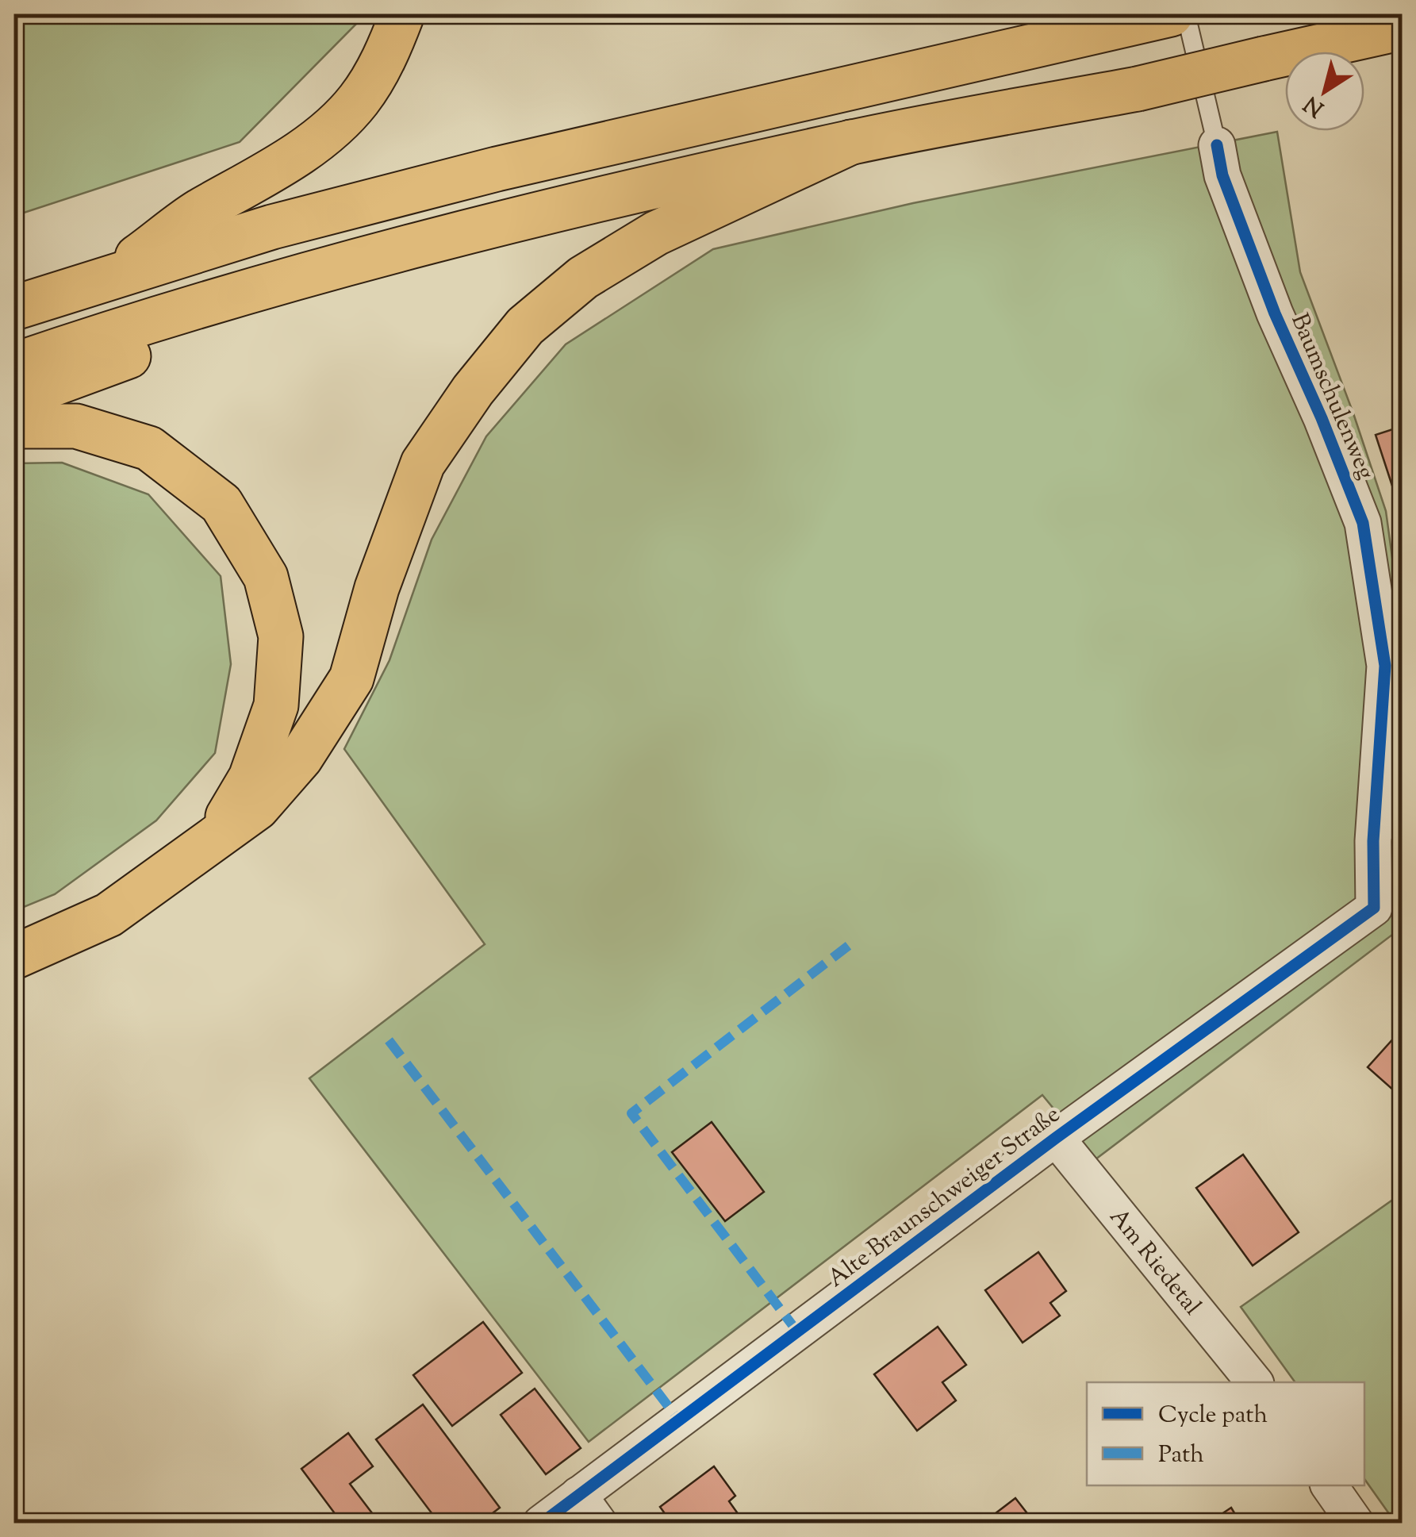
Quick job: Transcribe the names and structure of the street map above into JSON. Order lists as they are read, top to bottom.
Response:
{
  "streets": {
    "street": ["Baumschulenweg", "Alte Braunschweiger Straße", "Am Riedetal"]
  },
  "crossings": [
    ["Baumschulenweg", "Alte Braunschweiger Straße"],
    ["Alte Braunschweiger Straße", "Am Riedetal"]
  ],
  "legend": ["Cycle path", "Path"],
  "north": "bottom left"
}
